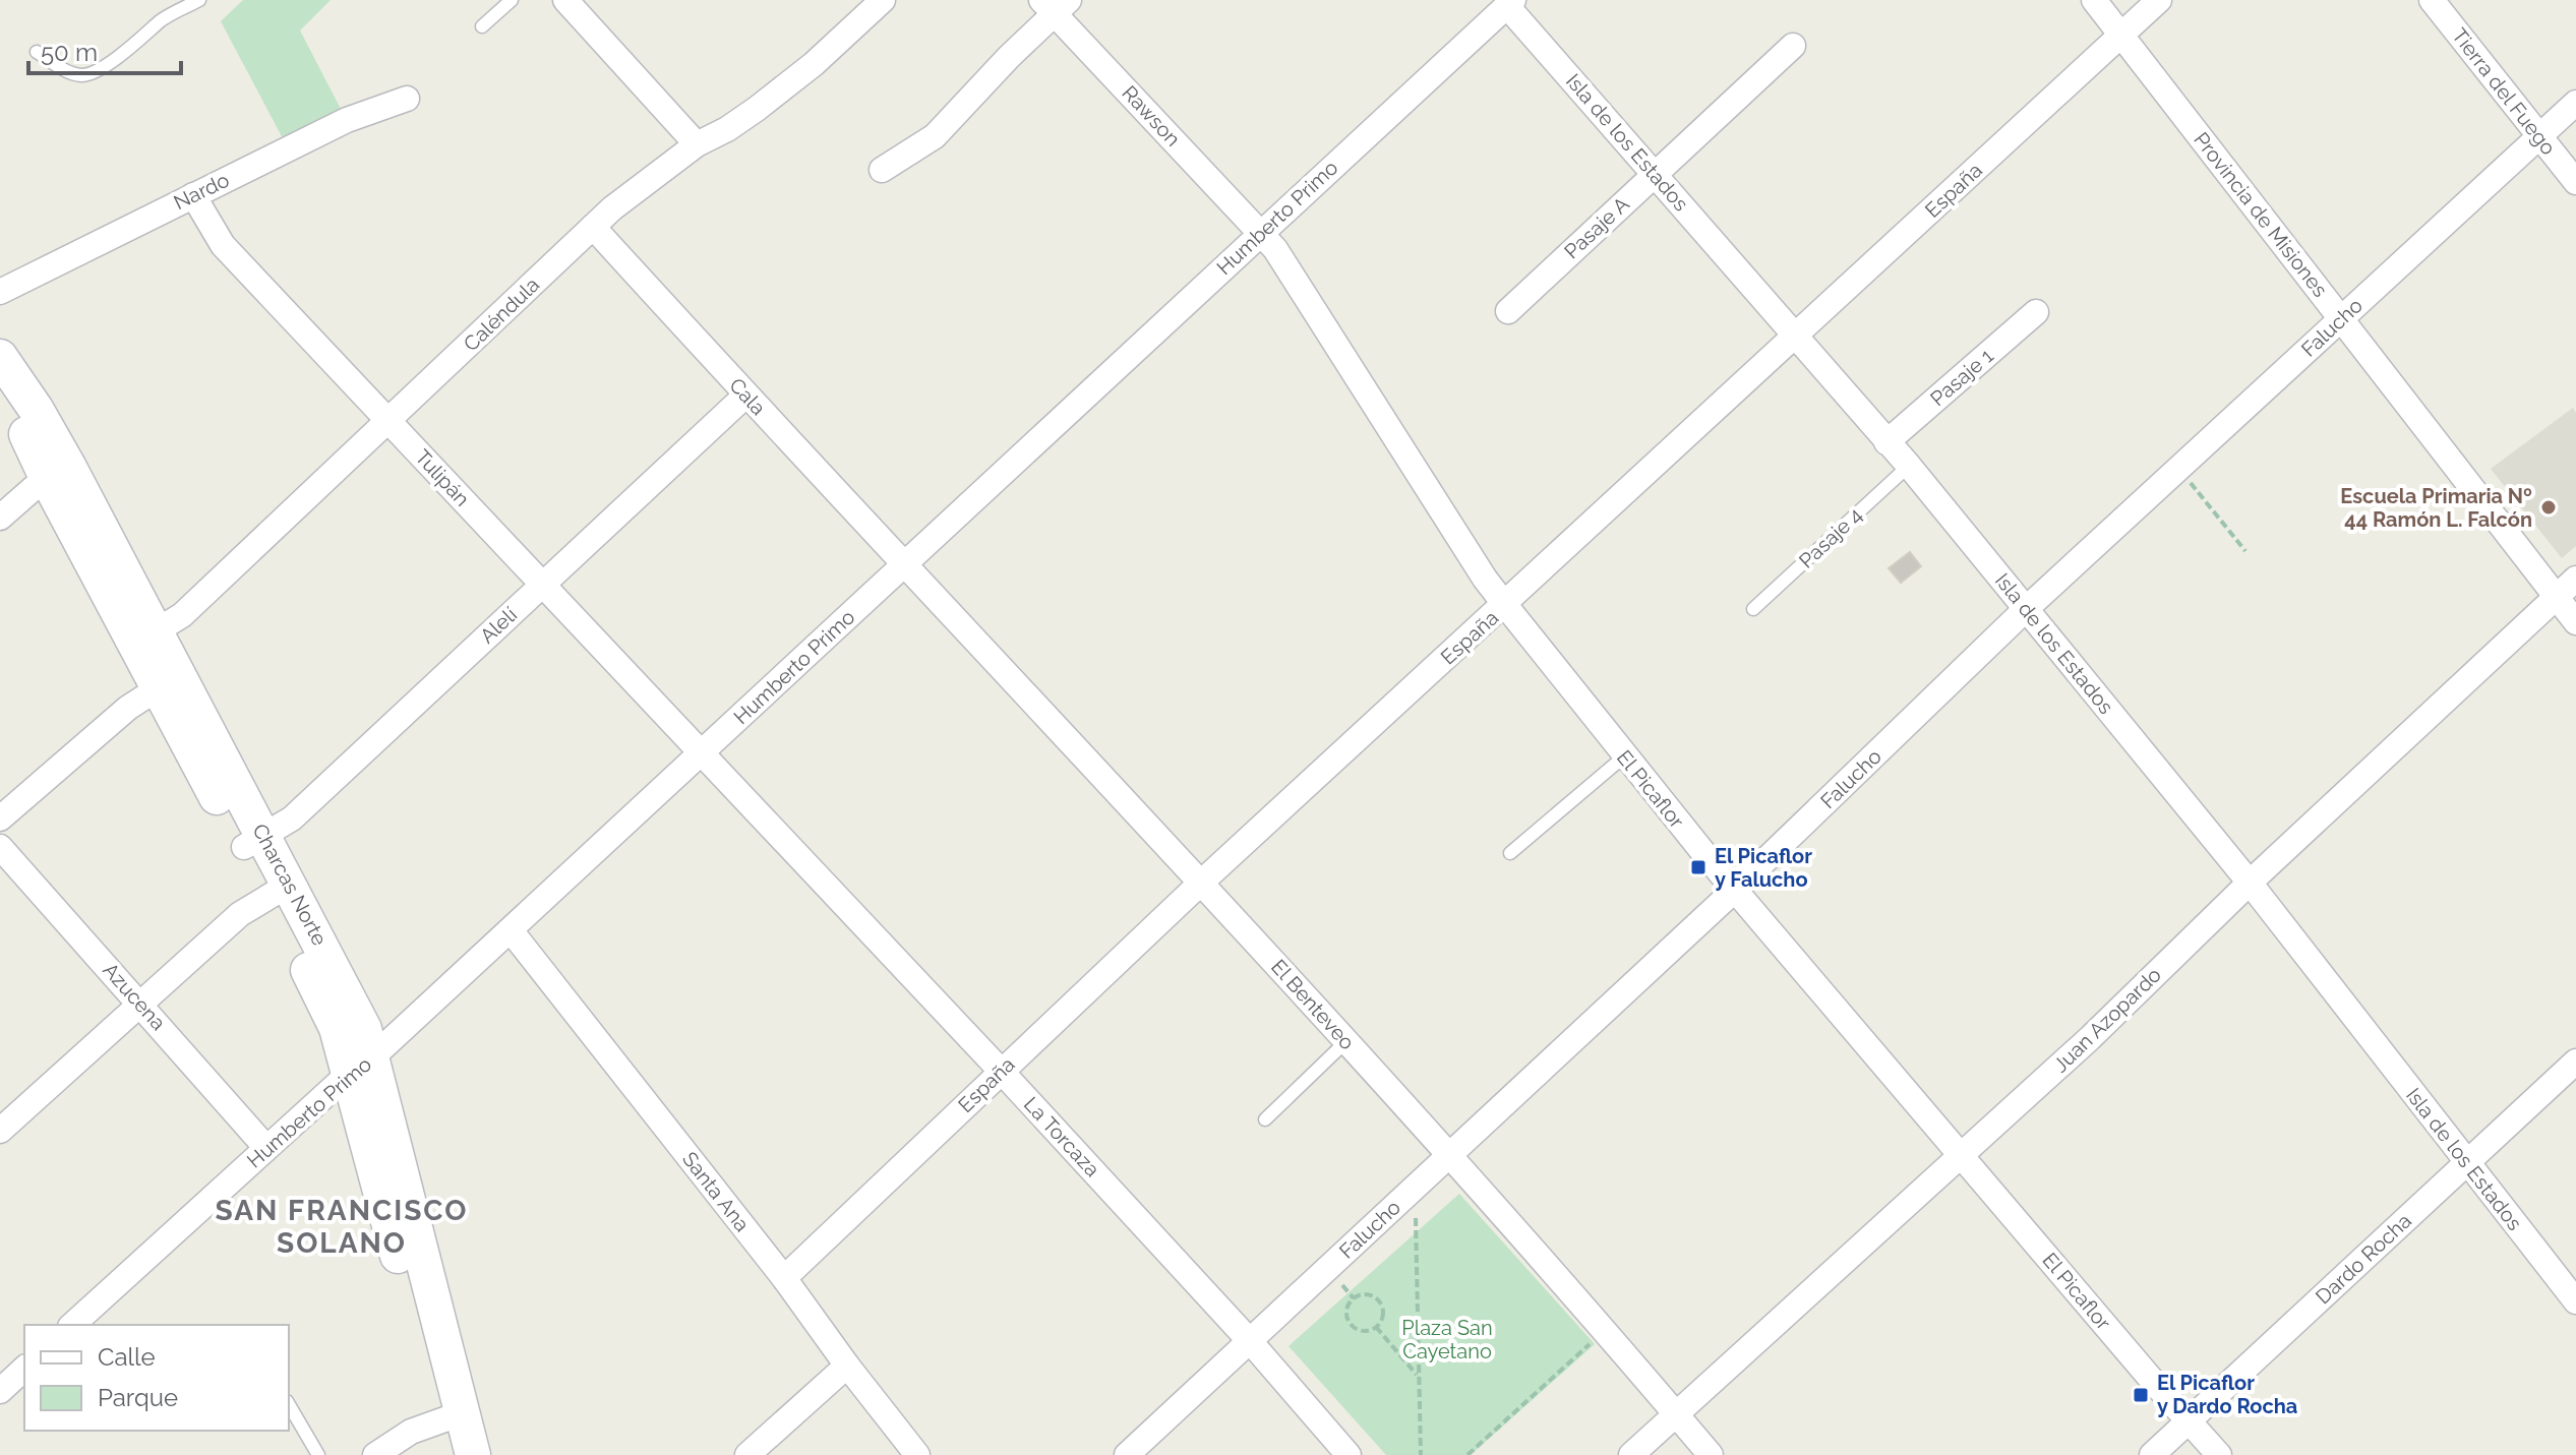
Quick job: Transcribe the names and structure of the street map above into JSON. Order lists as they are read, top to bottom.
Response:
{
  "streets": {
    "street": [
      "Tierra del Fuego",
      "Rawson",
      "Isla de los Estados",
      "España",
      "Nardo",
      "Provincia de Misiones",
      "Humberto Primo",
      "Pasaje A",
      "Caléndula",
      "Falucho",
      "Pasaje 1",
      "Cala",
      "Tulipán",
      "Alelí",
      "El Picaflor",
      "Charcas Norte",
      "Azucena",
      "El Benteveo",
      "Juan Azopardo",
      "La Torcaza",
      "Santa Ana",
      "Dardo Rocha"
    ],
    "lane": ["Pasaje 4"]
  },
  "crossings": [
    ["Tierra del Fuego", "Falucho"],
    ["Rawson", "Humberto Primo"],
    ["Rawson", "El Picaflor"],
    ["Isla de los Estados", "España"],
    ["Isla de los Estados", "Humberto Primo"],
    ["Isla de los Estados", "Pasaje A"],
    ["Isla de los Estados", "Falucho"],
    ["Isla de los Estados", "Pasaje 1"],
    ["Isla de los Estados", "Pasaje 4"],
    ["Isla de los Estados", "Juan Azopardo"],
    ["Isla de los Estados", "Dardo Rocha"],
    ["España", "Provincia de Misiones"],
    ["España", "El Picaflor"],
    ["España", "El Benteveo"],
    ["España", "La Torcaza"],
    ["España", "Santa Ana"],
    ["Nardo", "Tulipán"],
    ["Provincia de Misiones", "Falucho"],
    ["Provincia de Misiones", "Juan Azopardo"],
    ["Humberto Primo", "Cala"],
    ["Humberto Primo", "Tulipán"],
    ["Humberto Primo", "El Picaflor"],
    ["Humberto Primo", "Charcas Norte"],
    ["Humberto Primo", "Azucena"],
    ["Humberto Primo", "El Benteveo"],
    ["Humberto Primo", "La Torcaza"],
    ["Humberto Primo", "Santa Ana"],
    ["Caléndula", "Cala"],
    ["Caléndula", "Tulipán"],
    ["Caléndula", "Charcas Norte"],
    ["Falucho", "El Picaflor"],
    ["Falucho", "El Benteveo"],
    ["Falucho", "La Torcaza"],
    ["Cala", "Alelí"],
    ["Cala", "El Benteveo"],
    ["Tulipán", "Alelí"],
    ["Tulipán", "La Torcaza"],
    ["Alelí", "Charcas Norte"],
    ["El Picaflor", "Juan Azopardo"],
    ["El Picaflor", "Dardo Rocha"],
    ["El Benteveo", "Juan Azopardo"]
  ],
  "districts": ["SAN FRANCISCO SOLANO"],
  "parks": ["Plaza San Cayetano"],
  "places": {
    "other": ["Escuela Primaria Nº 44 Ramón L. Falcón"],
    "transit": ["El Picaflor y Falucho", "El Picaflor y Dardo Rocha"]
  },
  "legend": ["Calle", "Parque"],
  "scale_bar": "50 m"
}
